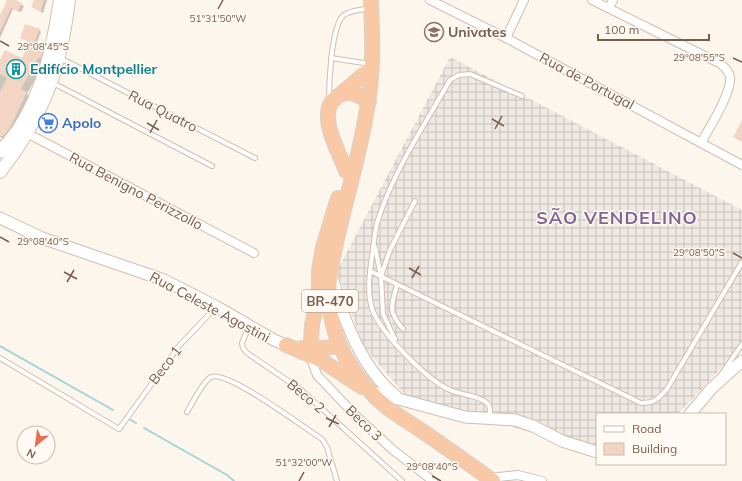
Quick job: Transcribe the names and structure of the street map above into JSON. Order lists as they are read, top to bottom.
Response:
{
  "streets": {
    "highway": ["BR-470"],
    "street": [
      "Rua de Portugal",
      "Rua Benigno Perizzollo",
      "Rua Celeste Agostini",
      "Beco 3"
    ],
    "lane": ["Rua Quatro", "Beco 1", "Beco 2"]
  },
  "crossings": [
    ["Rua Celeste Agostini", "Beco 1"],
    ["Rua Celeste Agostini", "Beco 2"]
  ],
  "districts": ["SÃO VENDELINO"],
  "places": {
    "school or university": ["Univates"],
    "building": ["Edifício Montpellier"],
    "supermarket": ["Apolo"]
  },
  "legend": ["Road", "Building"],
  "scale_bar": "100 m",
  "north": "bottom left",
  "coordinates": [
    "51°31'50\"W",
    "29°08'45\"S",
    "29°08'55\"S",
    "29°08'40\"S",
    "29°08'50\"S",
    "51°32'00\"W"
  ]
}
